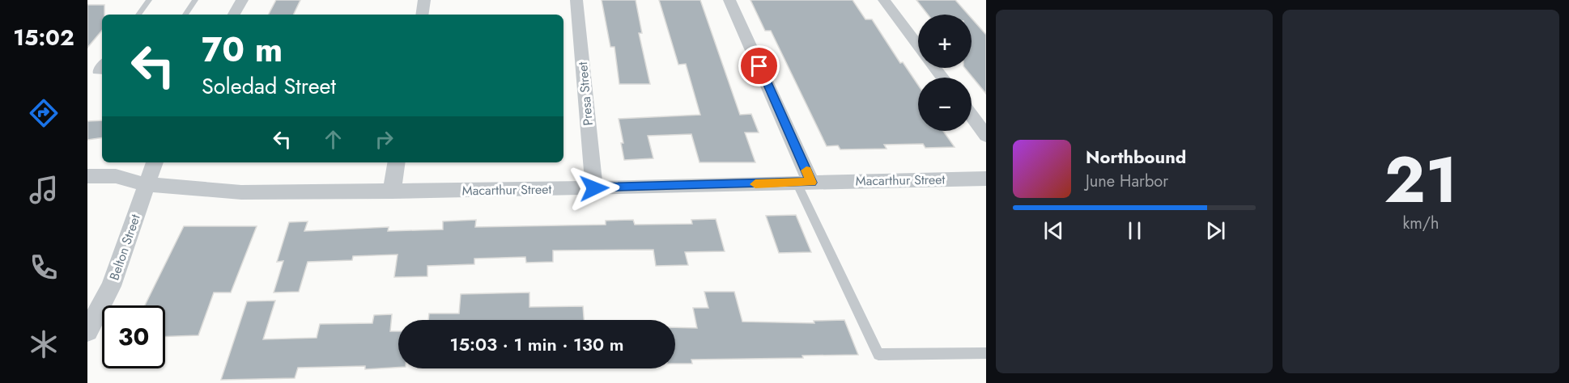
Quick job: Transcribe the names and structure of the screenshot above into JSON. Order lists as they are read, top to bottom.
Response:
{
  "streets": {
    "street": ["Presa Street", "Macarthur Street", "Belton Street"]
  },
  "crossings": [
    ["Presa Street", "Macarthur Street"],
    ["Macarthur Street", "Belton Street"]
  ],
  "page": {
    "tabs": "15:02",
    "tile": ["21", "km/h"],
    "map_buttons": ["+", "−"],
    "turn": ["70 m", "Soledad Street"],
    "song": ["Northbound", "June Harbor"],
    "limit": "30",
    "trip": "15:03 · 1 min · 130 m"
  }
}
